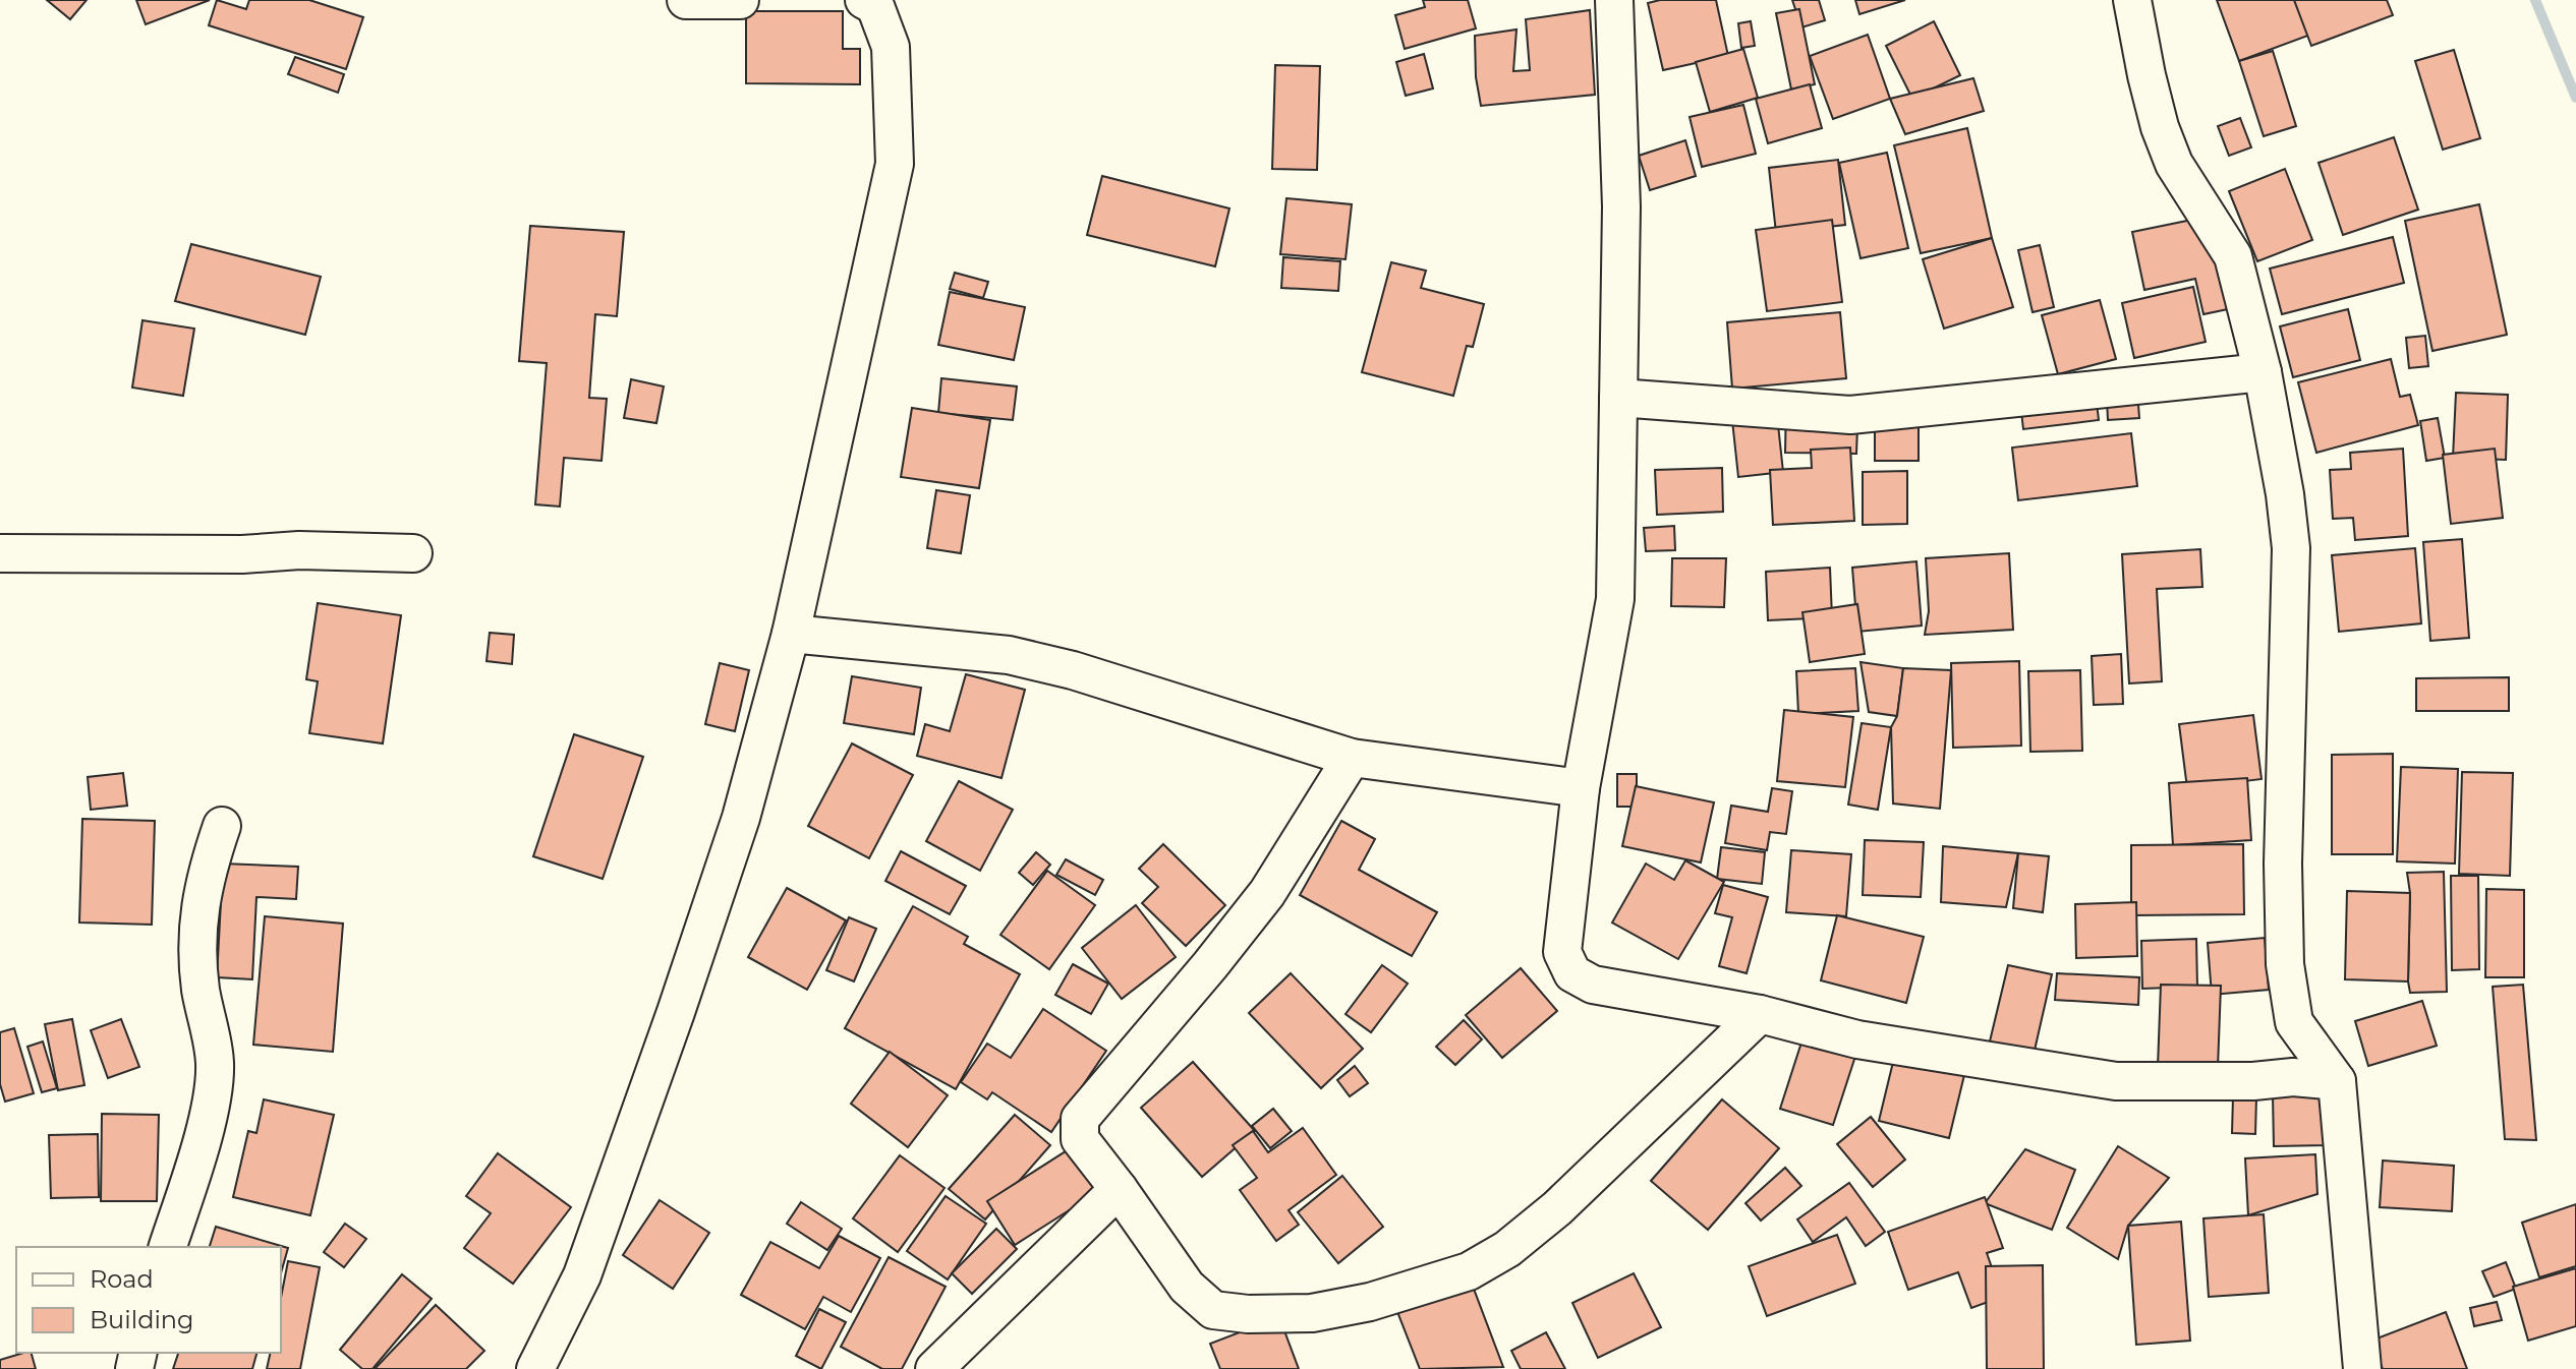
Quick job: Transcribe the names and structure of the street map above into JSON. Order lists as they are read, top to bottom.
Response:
{
  "legend": ["Road", "Building"]
}
